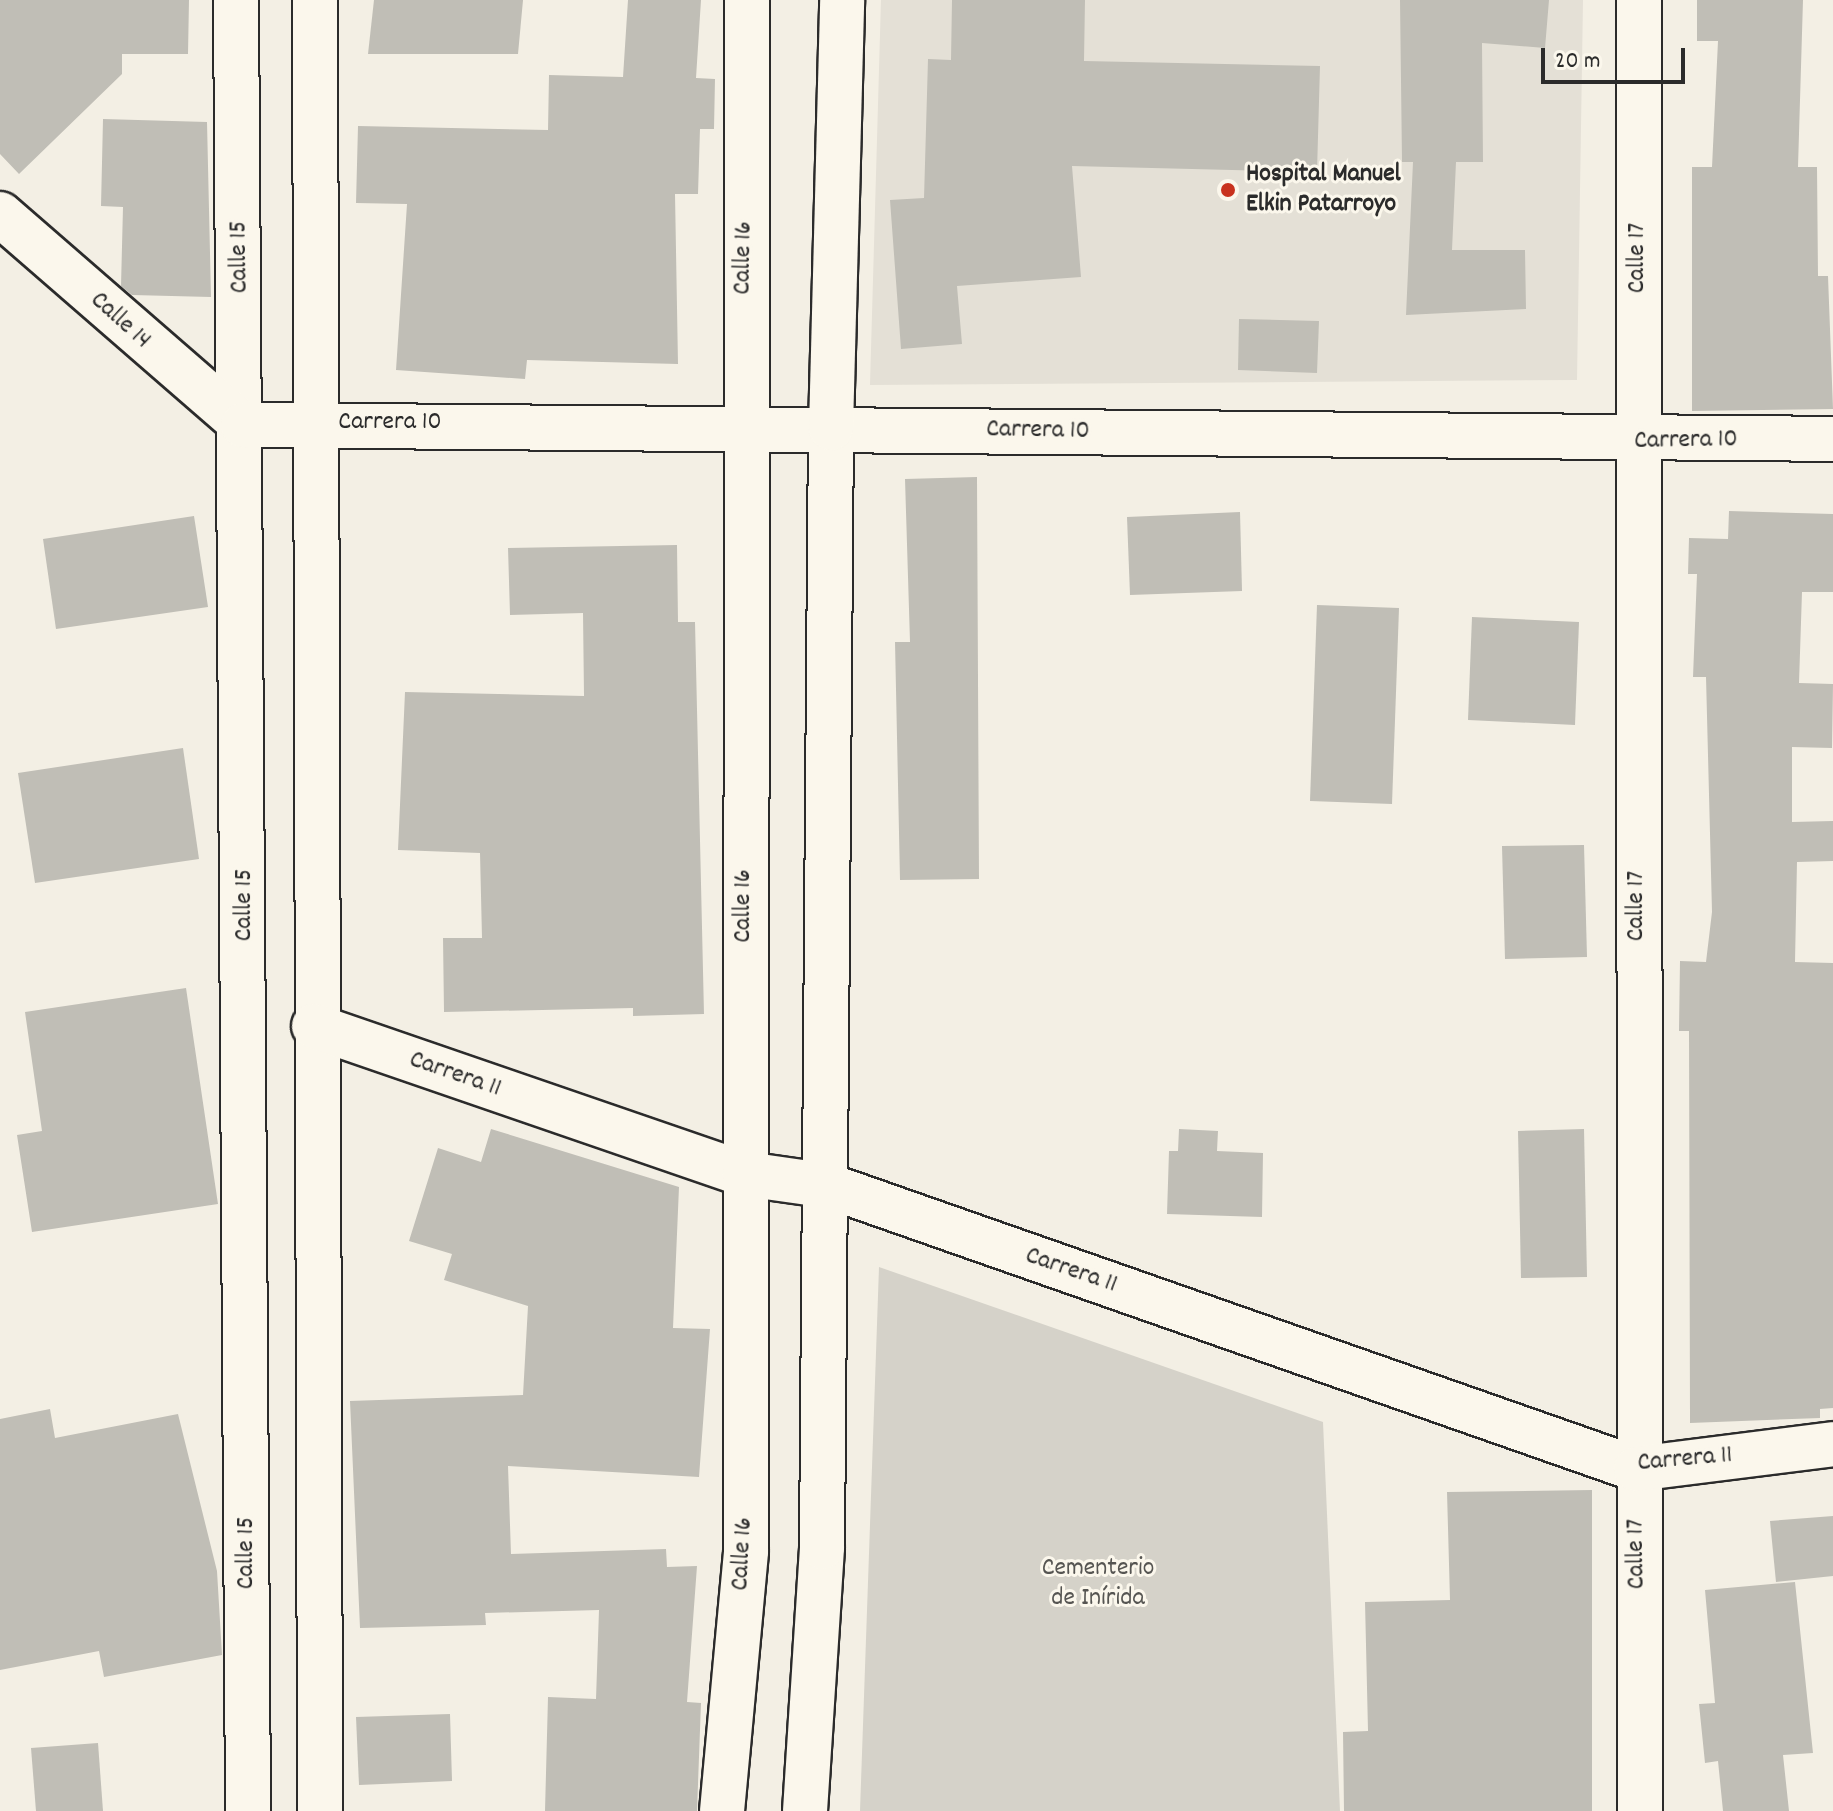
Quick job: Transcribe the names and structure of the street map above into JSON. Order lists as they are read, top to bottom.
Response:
{
  "streets": {
    "street": [
      "Calle 15",
      "Calle 16",
      "Calle 17",
      "Calle 14",
      "Carrera 10",
      "Carrera 11"
    ]
  },
  "crossings": [
    ["Calle 15", "Calle 14"],
    ["Calle 15", "Carrera 10"],
    ["Calle 16", "Carrera 10"],
    ["Calle 16", "Carrera 11"],
    ["Calle 17", "Carrera 10"],
    ["Calle 17", "Carrera 11"],
    ["Calle 14", "Carrera 10"]
  ],
  "parks": ["Cementerio de Inírida"],
  "places": ["Hospital Manuel Elkin Patarroyo"],
  "scale_bar": "20 m"
}
